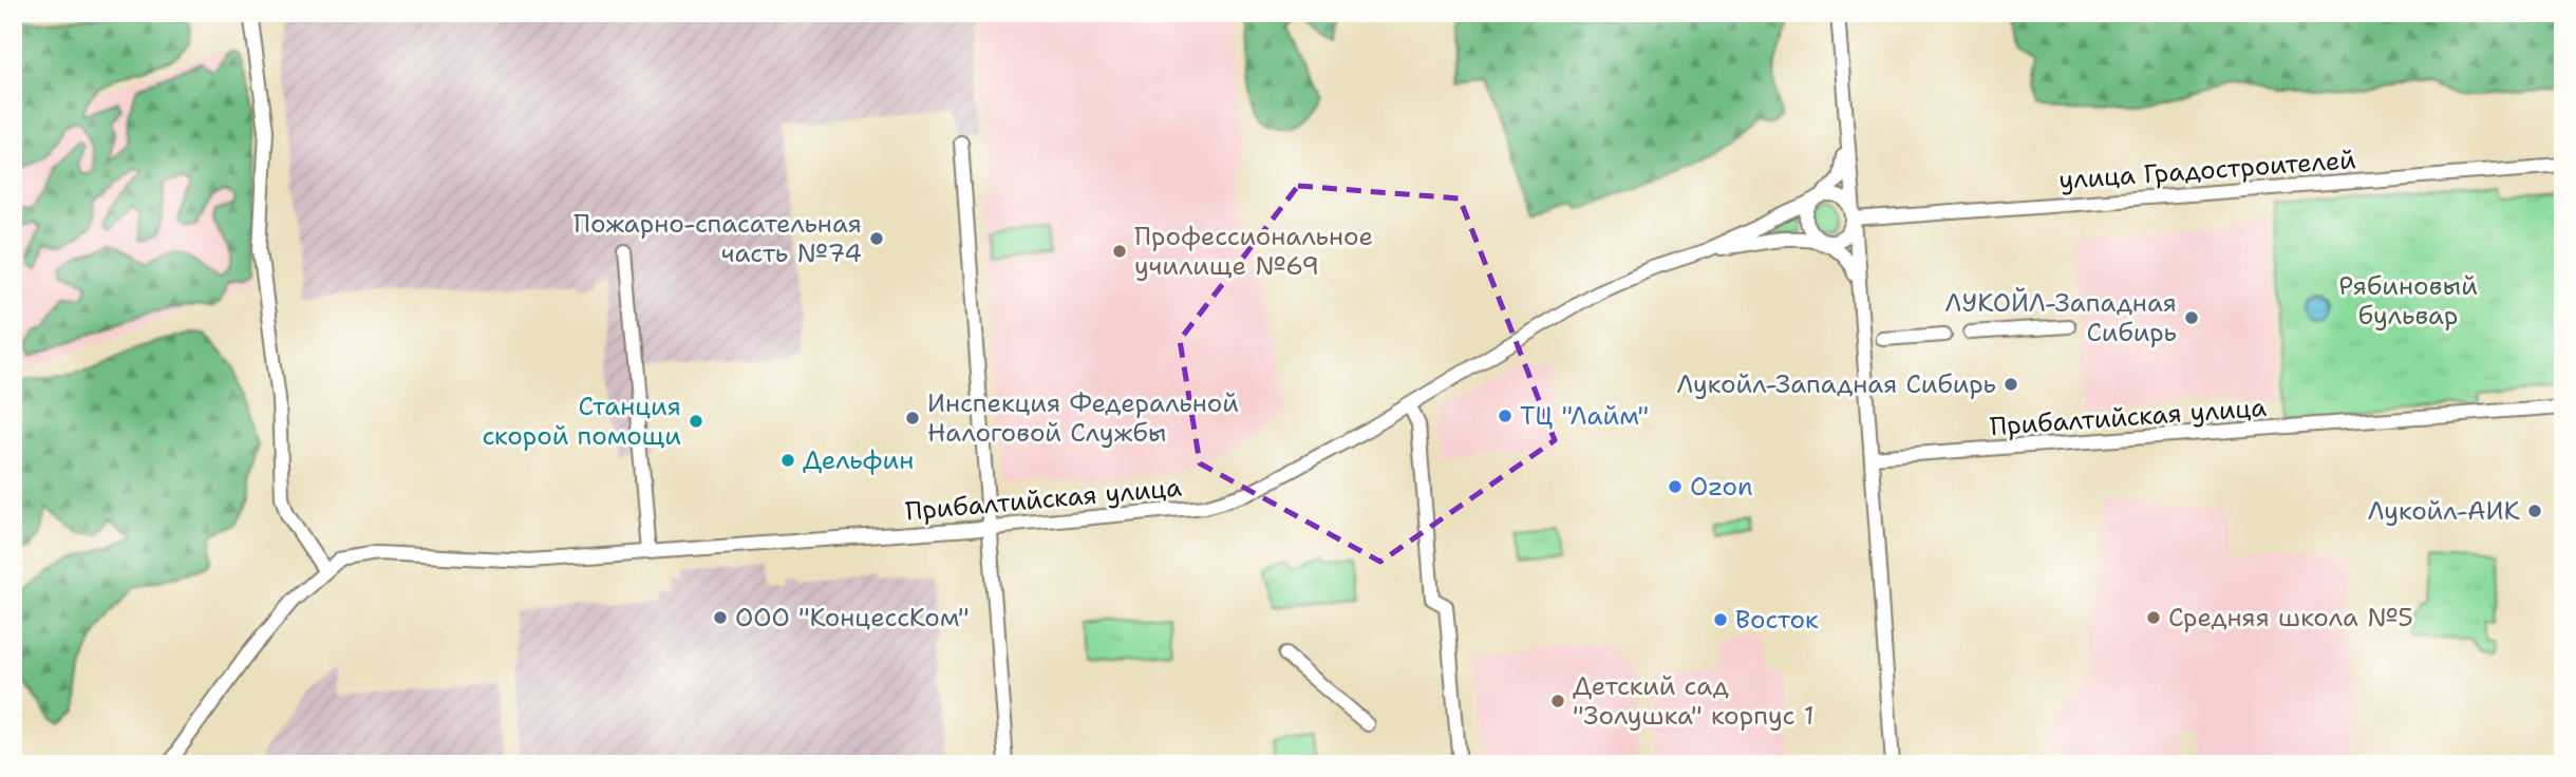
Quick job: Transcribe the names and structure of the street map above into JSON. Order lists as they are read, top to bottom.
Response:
{
  "streets": {
    "street": ["улица Градостроителей", "Прибалтийская улица"]
  },
  "crossings": [
    ["улица Градостроителей", "Прибалтийская улица"]
  ],
  "parks": ["Рябиновый бульвар"],
  "places": [
    "Пожарно-спасательная часть №74",
    "Профессиональное училище №69",
    "ЛУКОЙЛ-Западная Сибирь",
    "Лукойл-Западная Сибирь",
    "ТЦ \"Лайм\"",
    "Инспекция Федеральной Налоговой Службы",
    "Станция скорой помощи",
    "Дельфин",
    "Ozon",
    "Лукойл-АИК",
    "ООО \"КонцессКом\"",
    "Средняя школа №5",
    "Восток",
    "Детский сад \"Золушка\" корпус 1"
  ]
}
